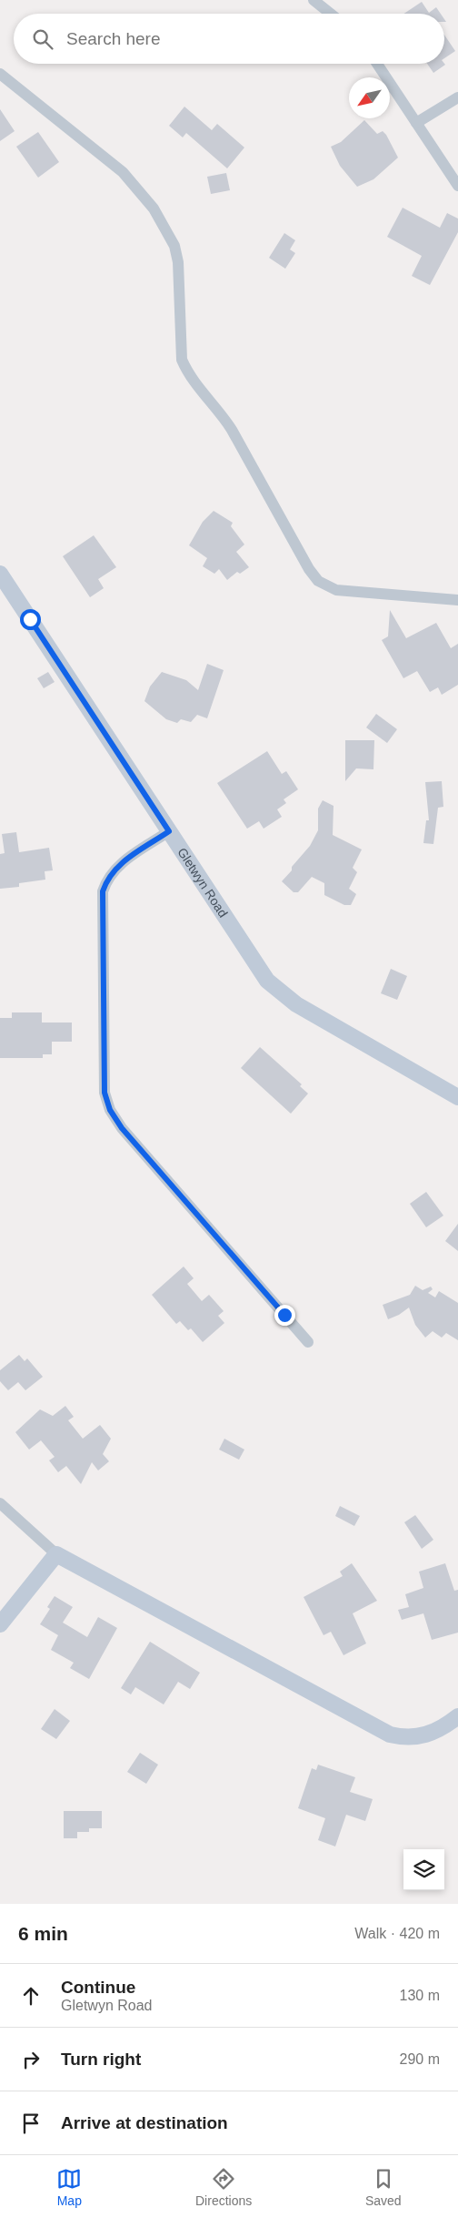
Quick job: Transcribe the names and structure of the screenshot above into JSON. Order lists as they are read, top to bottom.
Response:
{
  "streets": {
    "street": ["Gletwyn Road"]
  },
  "north": "bottom left",
  "page": {
    "search": "Search here",
    "heading": ["6 min", "Walk · 420 m"],
    "list": [
      ["Continue", "Gletwyn Road", "130 m"],
      ["Turn right", "290 m"],
      "Arrive at destination"
    ],
    "nav": ["Map", "Directions", "Saved"]
  }
}
